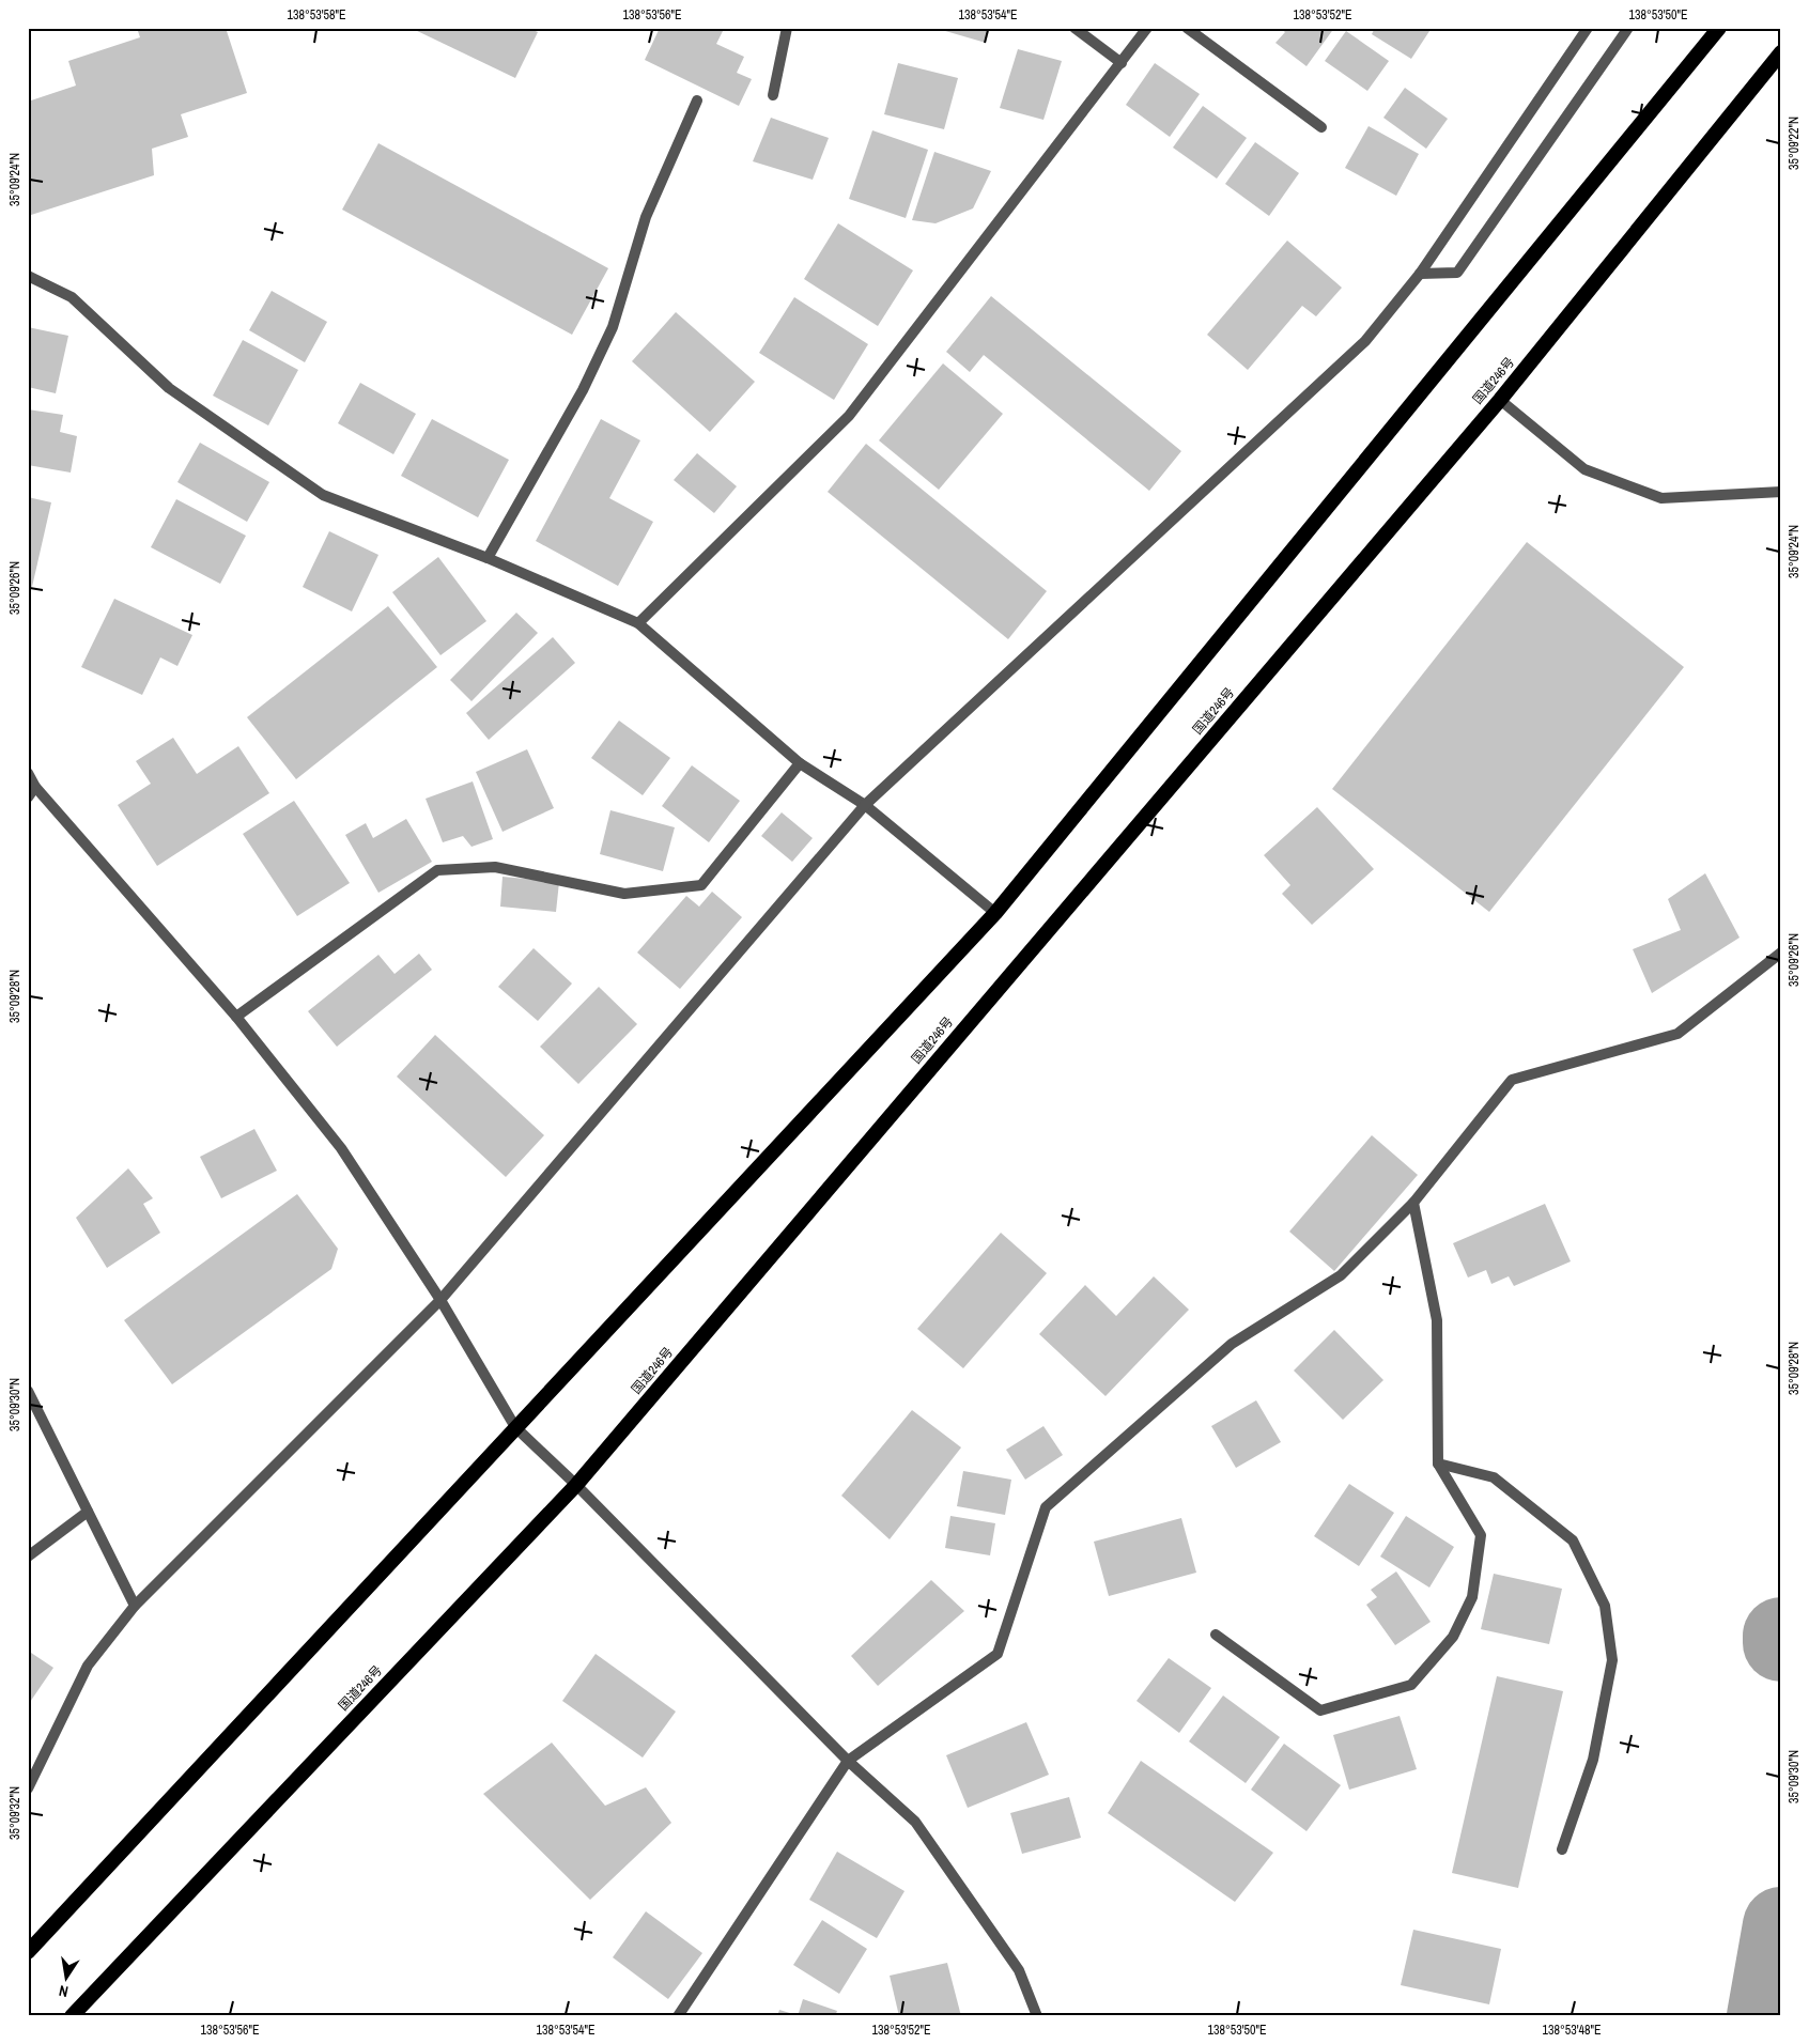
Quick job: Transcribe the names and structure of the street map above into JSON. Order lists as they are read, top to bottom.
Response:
{
  "streets": {
    "highway": ["国道246号"]
  },
  "north": "bottom",
  "coordinates": [
    "138°53'58\"E",
    "138°53'56\"E",
    "138°53'54\"E",
    "138°53'52\"E",
    "138°53'50\"E",
    "35°09'22\"N",
    "35°09'24\"N",
    "35°09'26\"N",
    "35°09'28\"N",
    "35°09'30\"N",
    "35°09'32\"N",
    "138°53'48\"E"
  ]
}
